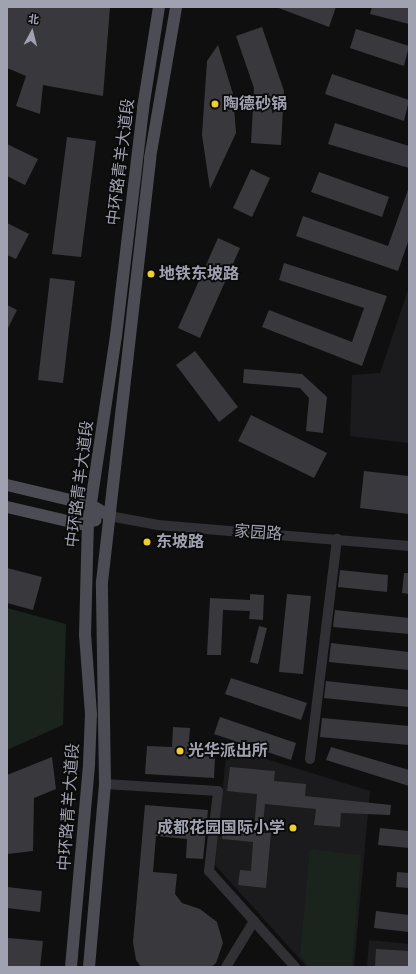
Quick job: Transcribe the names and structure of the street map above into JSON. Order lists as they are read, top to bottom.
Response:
{
  "streets": {
    "main road": ["中环路青羊大道段"],
    "street": ["家园路"]
  },
  "crossings": [
    ["中环路青羊大道段", "家园路"]
  ],
  "places": [
    "陶德砂锅",
    "地铁东坡路",
    "东坡路",
    "光华派出所",
    "成都花园国际小学"
  ],
  "north": "top"
}
